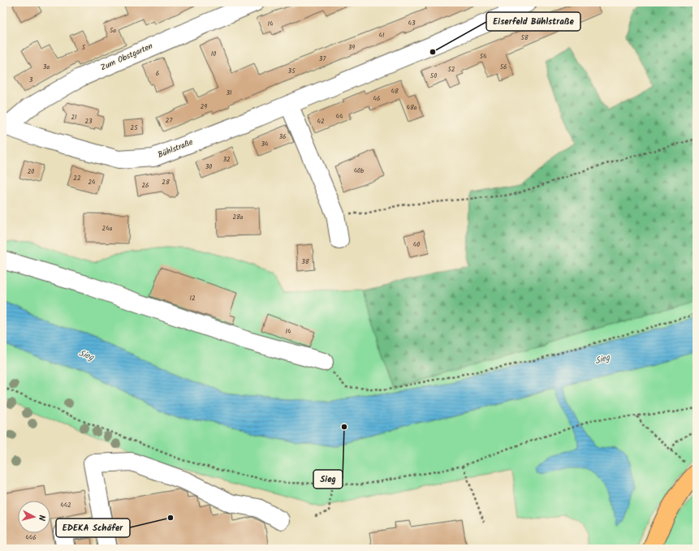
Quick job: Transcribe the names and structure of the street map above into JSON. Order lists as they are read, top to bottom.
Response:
{
  "streets": {
    "street": ["Zum Obstgarten", "Bühlstraße"]
  },
  "crossings": [
    ["Zum Obstgarten", "Bühlstraße"]
  ],
  "water": ["Sieg"],
  "places": ["Eiserfeld Bühlstraße", "Sieg", "EDEKA Schäfer"],
  "house_numbers": [
    "43",
    "14",
    "5a",
    "41",
    "58",
    "5",
    "39",
    "10",
    "54",
    "37",
    "3a",
    "56",
    "52",
    "35",
    "6",
    "50",
    "3",
    "48",
    "31",
    "46",
    "29",
    "48a",
    "44",
    "21",
    "27",
    "23",
    "42",
    "25",
    "36",
    "34",
    "32",
    "30",
    "40b",
    "20",
    "22",
    "24",
    "28",
    "26",
    "28a",
    "24a",
    "40",
    "38",
    "12",
    "14",
    "442",
    "446"
  ],
  "north": "right"
}
